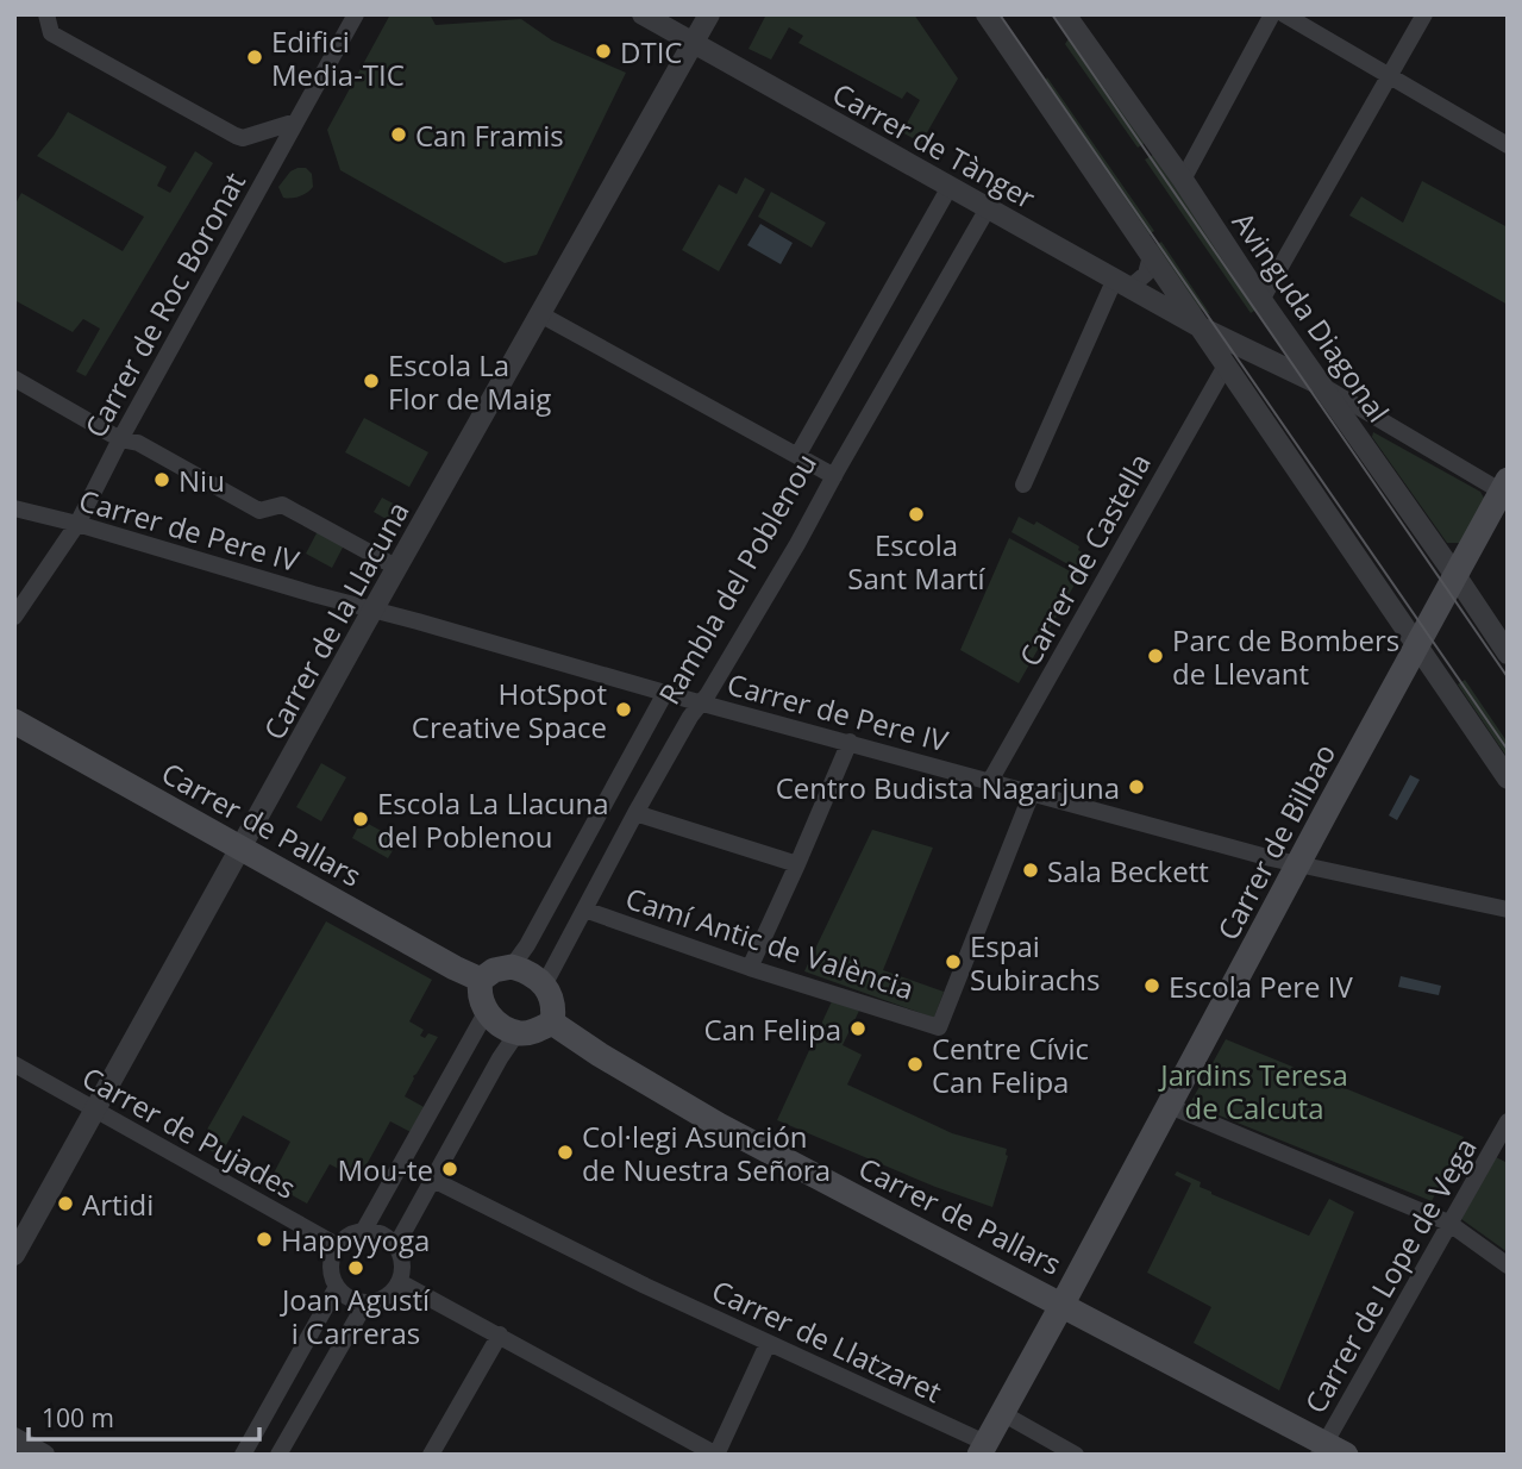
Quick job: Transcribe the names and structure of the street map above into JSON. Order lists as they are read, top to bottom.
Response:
{
  "streets": {
    "main road": ["Carrer de Pallars", "Carrer de Bilbao"],
    "street": [
      "Carrer de Tànger",
      "Carrer de Roc Boronat",
      "Avinguda Diagonal",
      "Carrer de Pere IV",
      "Carrer de Castella",
      "Rambla del Poblenou",
      "Carrer de la Llacuna",
      "Camí Antic de València",
      "Carrer de Pujades",
      "Carrer de Lope de Vega",
      "Carrer de Llatzaret"
    ]
  },
  "crossings": [
    ["Carrer de Tànger", "Avinguda Diagonal"],
    ["Carrer de Tànger", "Rambla del Poblenou"],
    ["Carrer de Tànger", "Carrer de la Llacuna"],
    ["Carrer de Roc Boronat", "Carrer de Pere IV"],
    ["Avinguda Diagonal", "Carrer de Bilbao"],
    ["Carrer de Pere IV", "Carrer de Castella"],
    ["Carrer de Pere IV", "Rambla del Poblenou"],
    ["Carrer de Pere IV", "Carrer de la Llacuna"],
    ["Carrer de Pere IV", "Carrer de Bilbao"],
    ["Carrer de Pere IV", "Camí Antic de València"],
    ["Rambla del Poblenou", "Carrer de Pallars"],
    ["Rambla del Poblenou", "Camí Antic de València"],
    ["Carrer de la Llacuna", "Carrer de Pallars"],
    ["Carrer de la Llacuna", "Carrer de Pujades"],
    ["Carrer de Pallars", "Carrer de Bilbao"],
    ["Carrer de Pallars", "Carrer de Lope de Vega"],
    ["Carrer de Bilbao", "Carrer de Llatzaret"]
  ],
  "parks": ["Jardins Teresa de Calcuta"],
  "places": [
    "DTIC",
    "Edifici Media-TIC",
    "Can Framis",
    "Escola La Flor de Maig",
    "Niu",
    "Escola Sant Martí",
    "Parc de Bombers de Llevant",
    "HotSpot Creative Space",
    "Centro Budista Nagarjuna",
    "Escola La Llacuna del Poblenou",
    "Sala Beckett",
    "Espai Subirachs",
    "Escola Pere IV",
    "Can Felipa",
    "Centre Cívic Can Felipa",
    "Col·legi Asunción de Nuestra Señora",
    "Mou-te",
    "Artidi",
    "Happyyoga",
    "Joan Agustí i Carreras"
  ],
  "scale_bar": "100 m"
}
